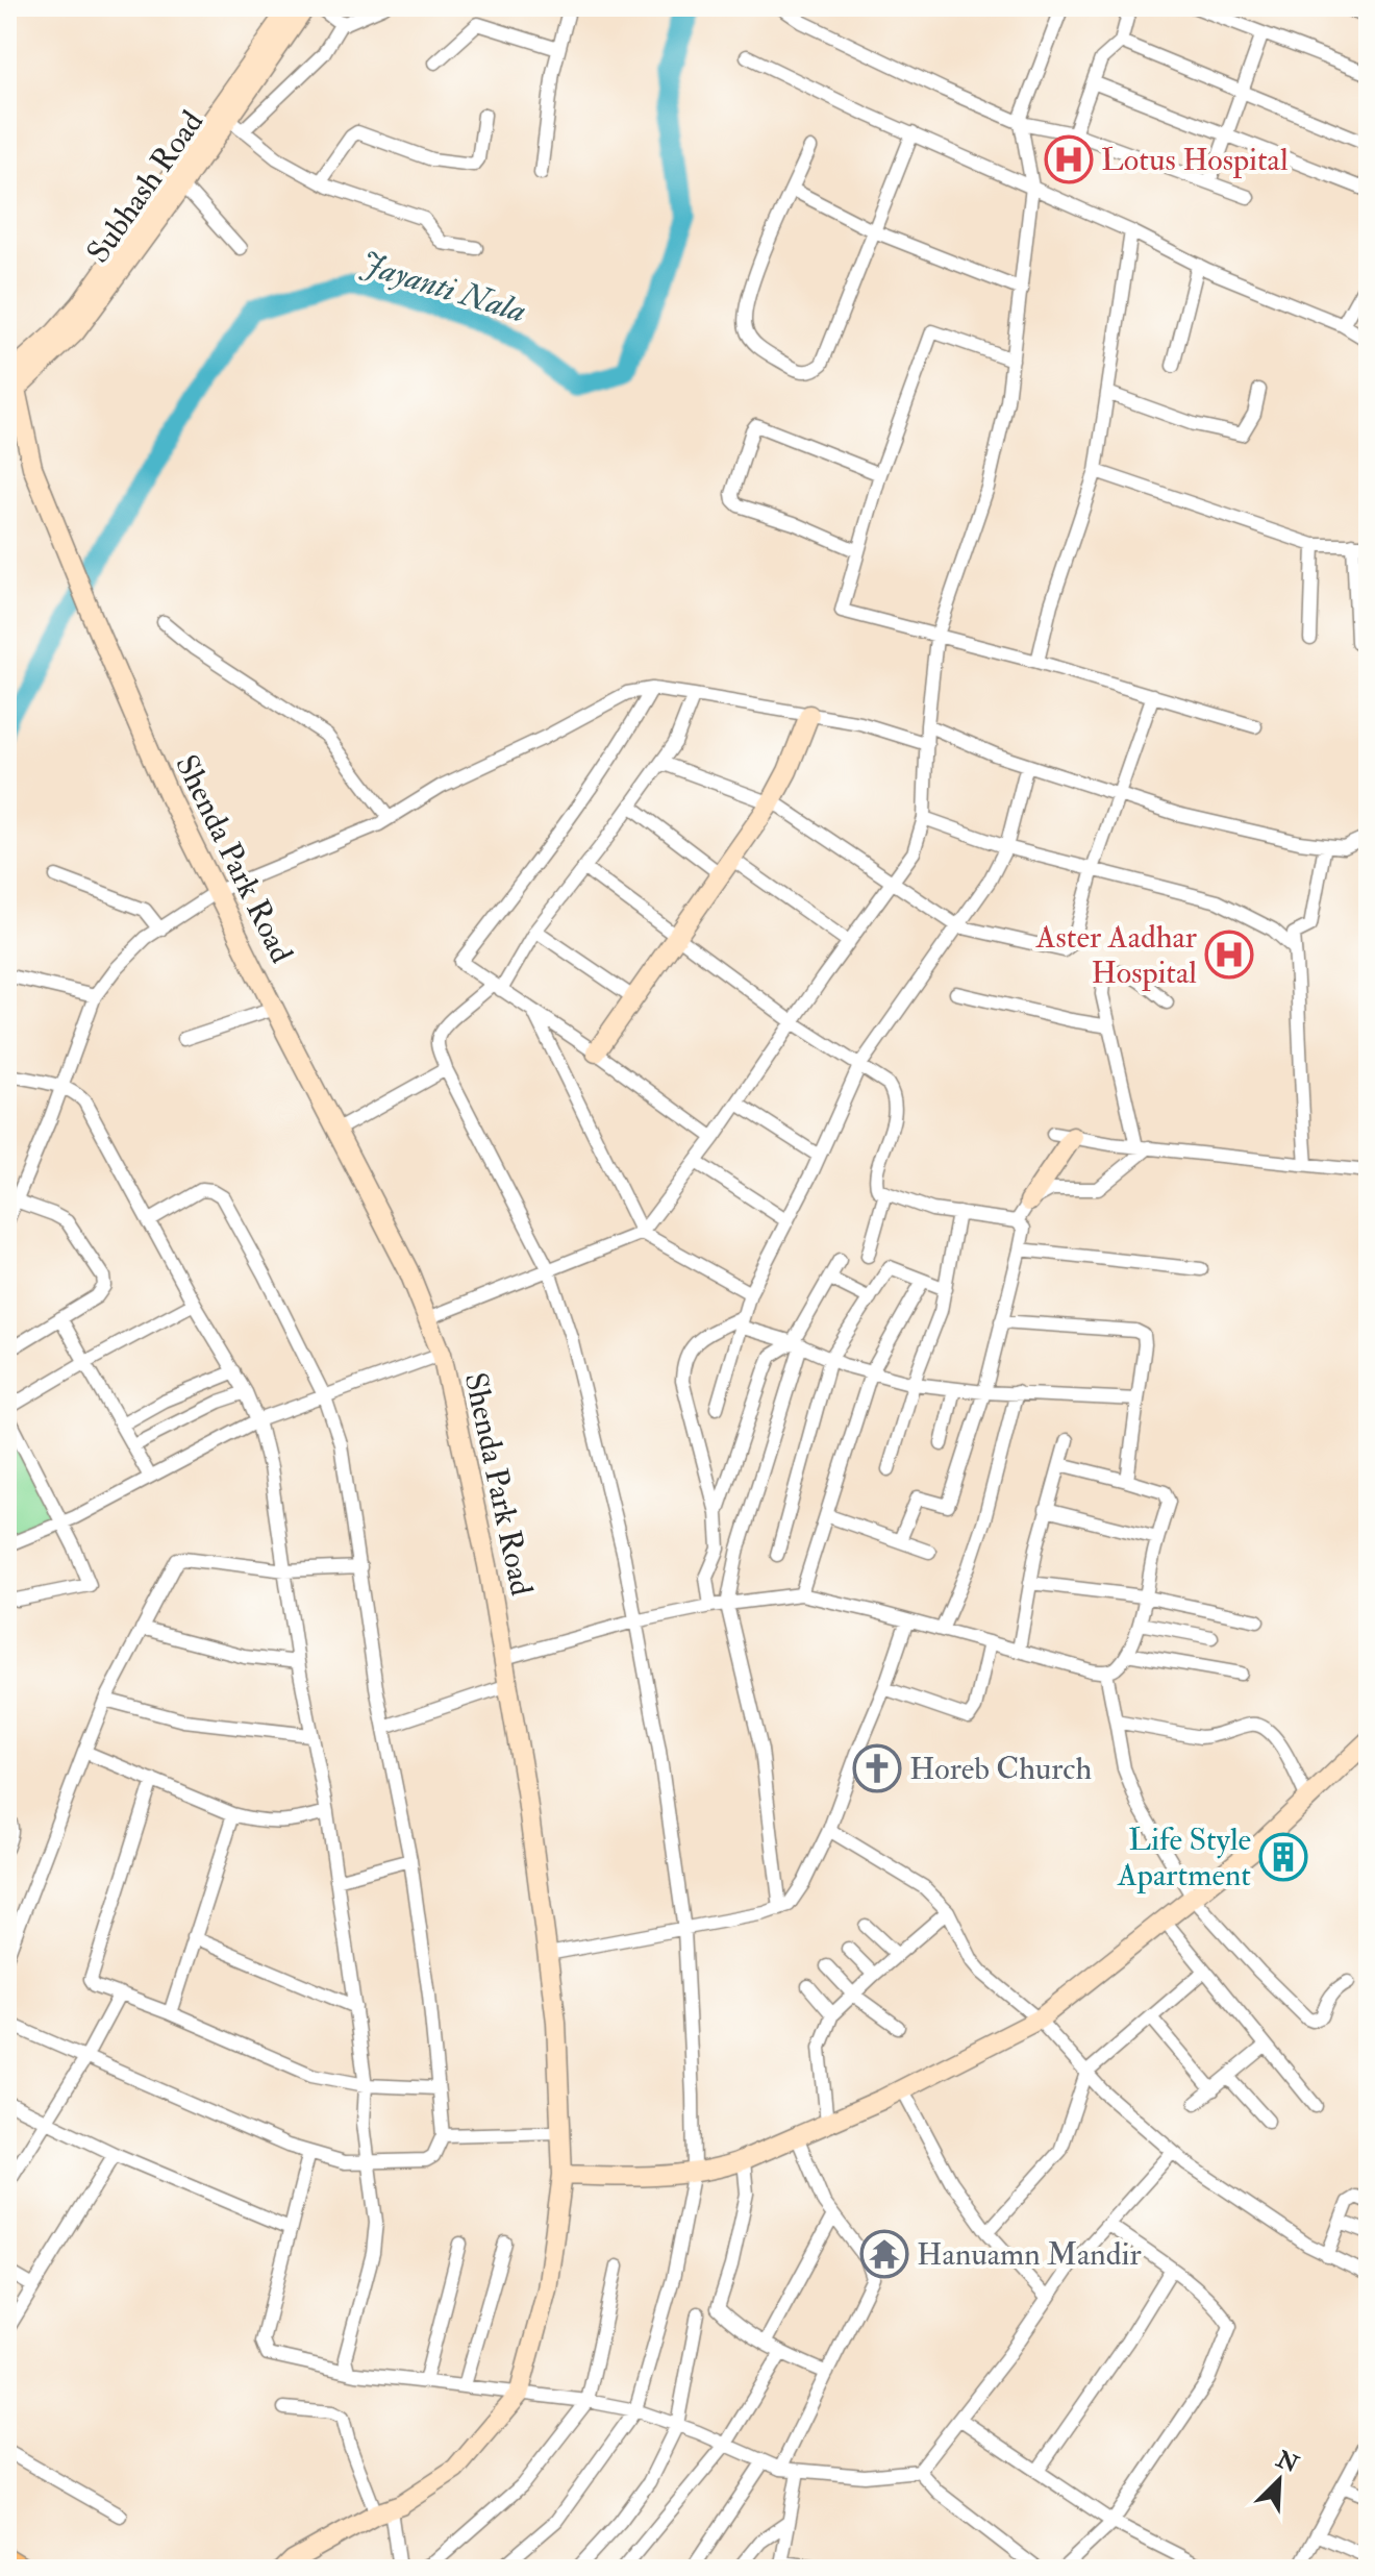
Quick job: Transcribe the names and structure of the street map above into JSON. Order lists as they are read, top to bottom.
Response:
{
  "streets": {
    "main road": ["Subhash Road", "Shenda Park Road"]
  },
  "crossings": [
    ["Subhash Road", "Shenda Park Road"]
  ],
  "water": ["Jayanti Nala"],
  "places": {
    "hospital": ["Lotus Hospital", "Aster Aadhar Hospital"],
    "church": ["Horeb Church"],
    "building": ["Life Style Apartment"],
    "temple": ["Hanuamn Mandir"]
  },
  "north": "top right"
}
